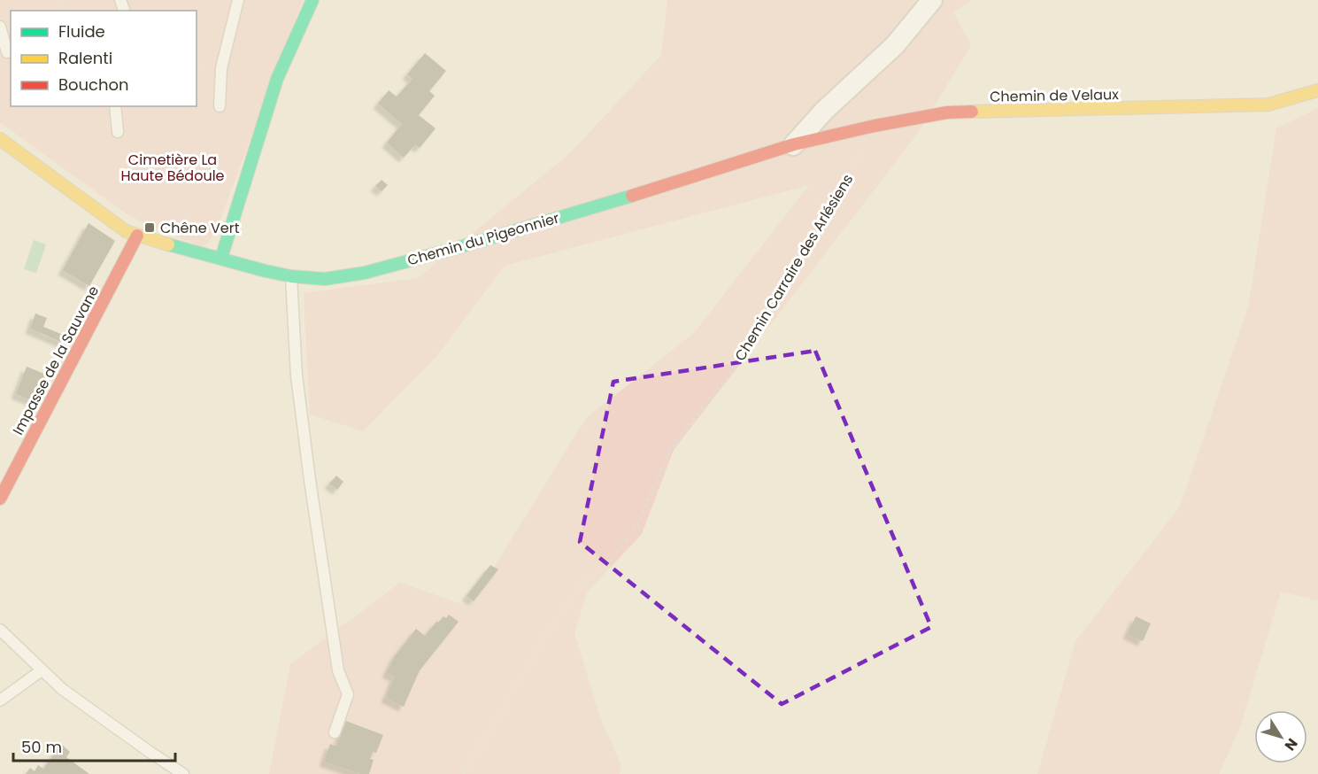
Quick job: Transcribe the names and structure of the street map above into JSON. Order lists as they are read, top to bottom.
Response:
{
  "streets": {
    "street": ["Chemin de Velaux", "Chemin du Pigeonnier", "Impasse de la Sauvane"],
    "path": ["Chemin Carraire des Arlésiens"]
  },
  "crossings": [
    ["Chemin de Velaux", "Chemin du Pigeonnier"],
    ["Chemin de Velaux", "Chemin Carraire des Arlésiens"],
    ["Chemin du Pigeonnier", "Impasse de la Sauvane"]
  ],
  "parks": ["Cimetière La Haute Bédoule"],
  "places": {
    "transit": ["Chêne Vert"]
  },
  "legend": ["Fluide", "Ralenti", "Bouchon"],
  "scale_bar": "50 m",
  "north": "bottom right"
}
